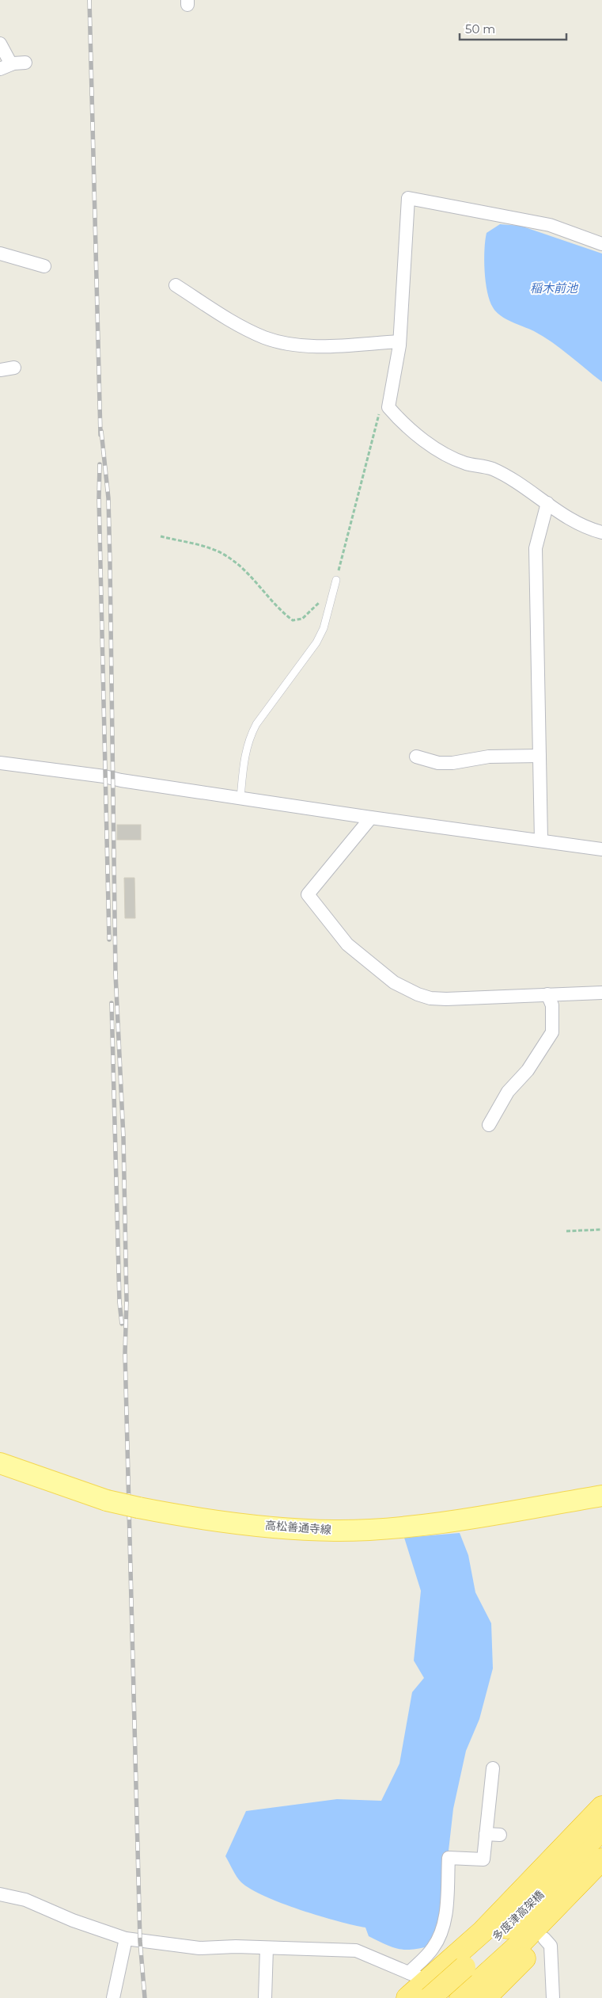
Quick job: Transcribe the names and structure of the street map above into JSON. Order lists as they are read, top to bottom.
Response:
{
  "streets": {
    "highway": ["多度津高架橋"],
    "main road": ["高松善通寺線"]
  },
  "water": ["稲木前池"],
  "scale_bar": "50 m"
}
